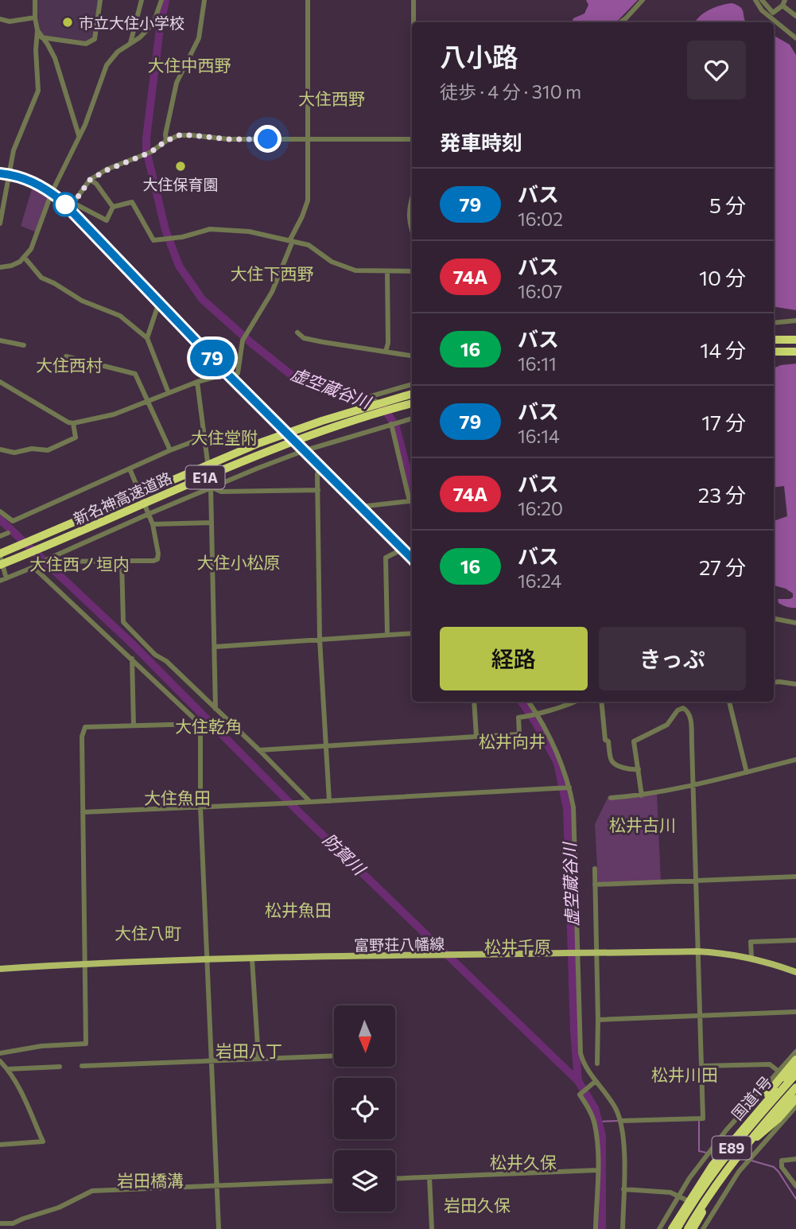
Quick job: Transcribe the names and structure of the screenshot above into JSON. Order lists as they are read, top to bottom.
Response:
{
  "streets": {
    "highway": [
      "E1A",
      "新名神高速道路",
      "国道1号",
      "E89"
    ],
    "main road": ["富野荘八幡線"]
  },
  "districts": [
    "大住中西野",
    "大住西野",
    "大住下西野",
    "大住西村",
    "大住堂附",
    "大住小松原",
    "大住西ノ垣内",
    "大住乾角",
    "松井向井",
    "大住魚田",
    "松井古川",
    "松井魚田",
    "大住八町",
    "松井千原",
    "岩田八丁",
    "松井川田",
    "松井久保",
    "岩田橋溝",
    "岩田久保"
  ],
  "water": ["虚空蔵谷川", "防賀川"],
  "places": ["市立大住小学校", "大住保育園"],
  "lines": ["bus line 79"],
  "north": "bottom",
  "page": {
    "on_map": "79",
    "heading": [
      ["八小路", "徒歩 · 4 分 · 310 m"],
      "発車時刻"
    ],
    "list": [
      {
        "mark": "79",
        "name": "バス",
        "note": "16:02",
        "value": "5 分"
      },
      {
        "mark": "74A",
        "name": "バス",
        "note": "16:07",
        "value": "10 分"
      },
      {
        "mark": "16",
        "name": "バス",
        "note": "16:11",
        "value": "14 分"
      },
      {
        "mark": "79",
        "name": "バス",
        "note": "16:14",
        "value": "17 分"
      },
      {
        "mark": "74A",
        "name": "バス",
        "note": "16:20",
        "value": "23 分"
      },
      {
        "mark": "16",
        "name": "バス",
        "note": "16:24",
        "value": "27 分"
      }
    ],
    "buttons": ["経路", "きっぷ"]
  }
}
